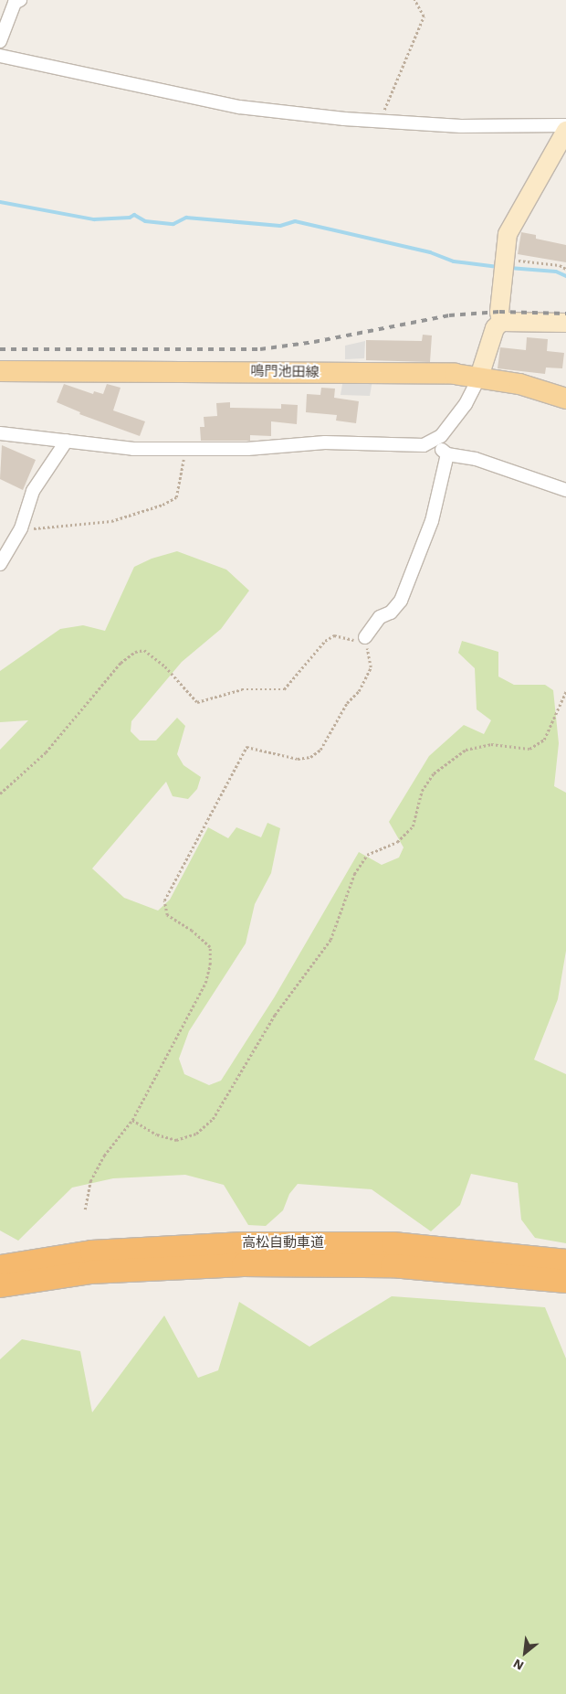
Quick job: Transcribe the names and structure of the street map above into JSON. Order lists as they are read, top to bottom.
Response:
{
  "streets": {
    "highway": ["高松自動車道"],
    "main road": ["鳴門池田線"]
  },
  "north": "bottom left"
}
